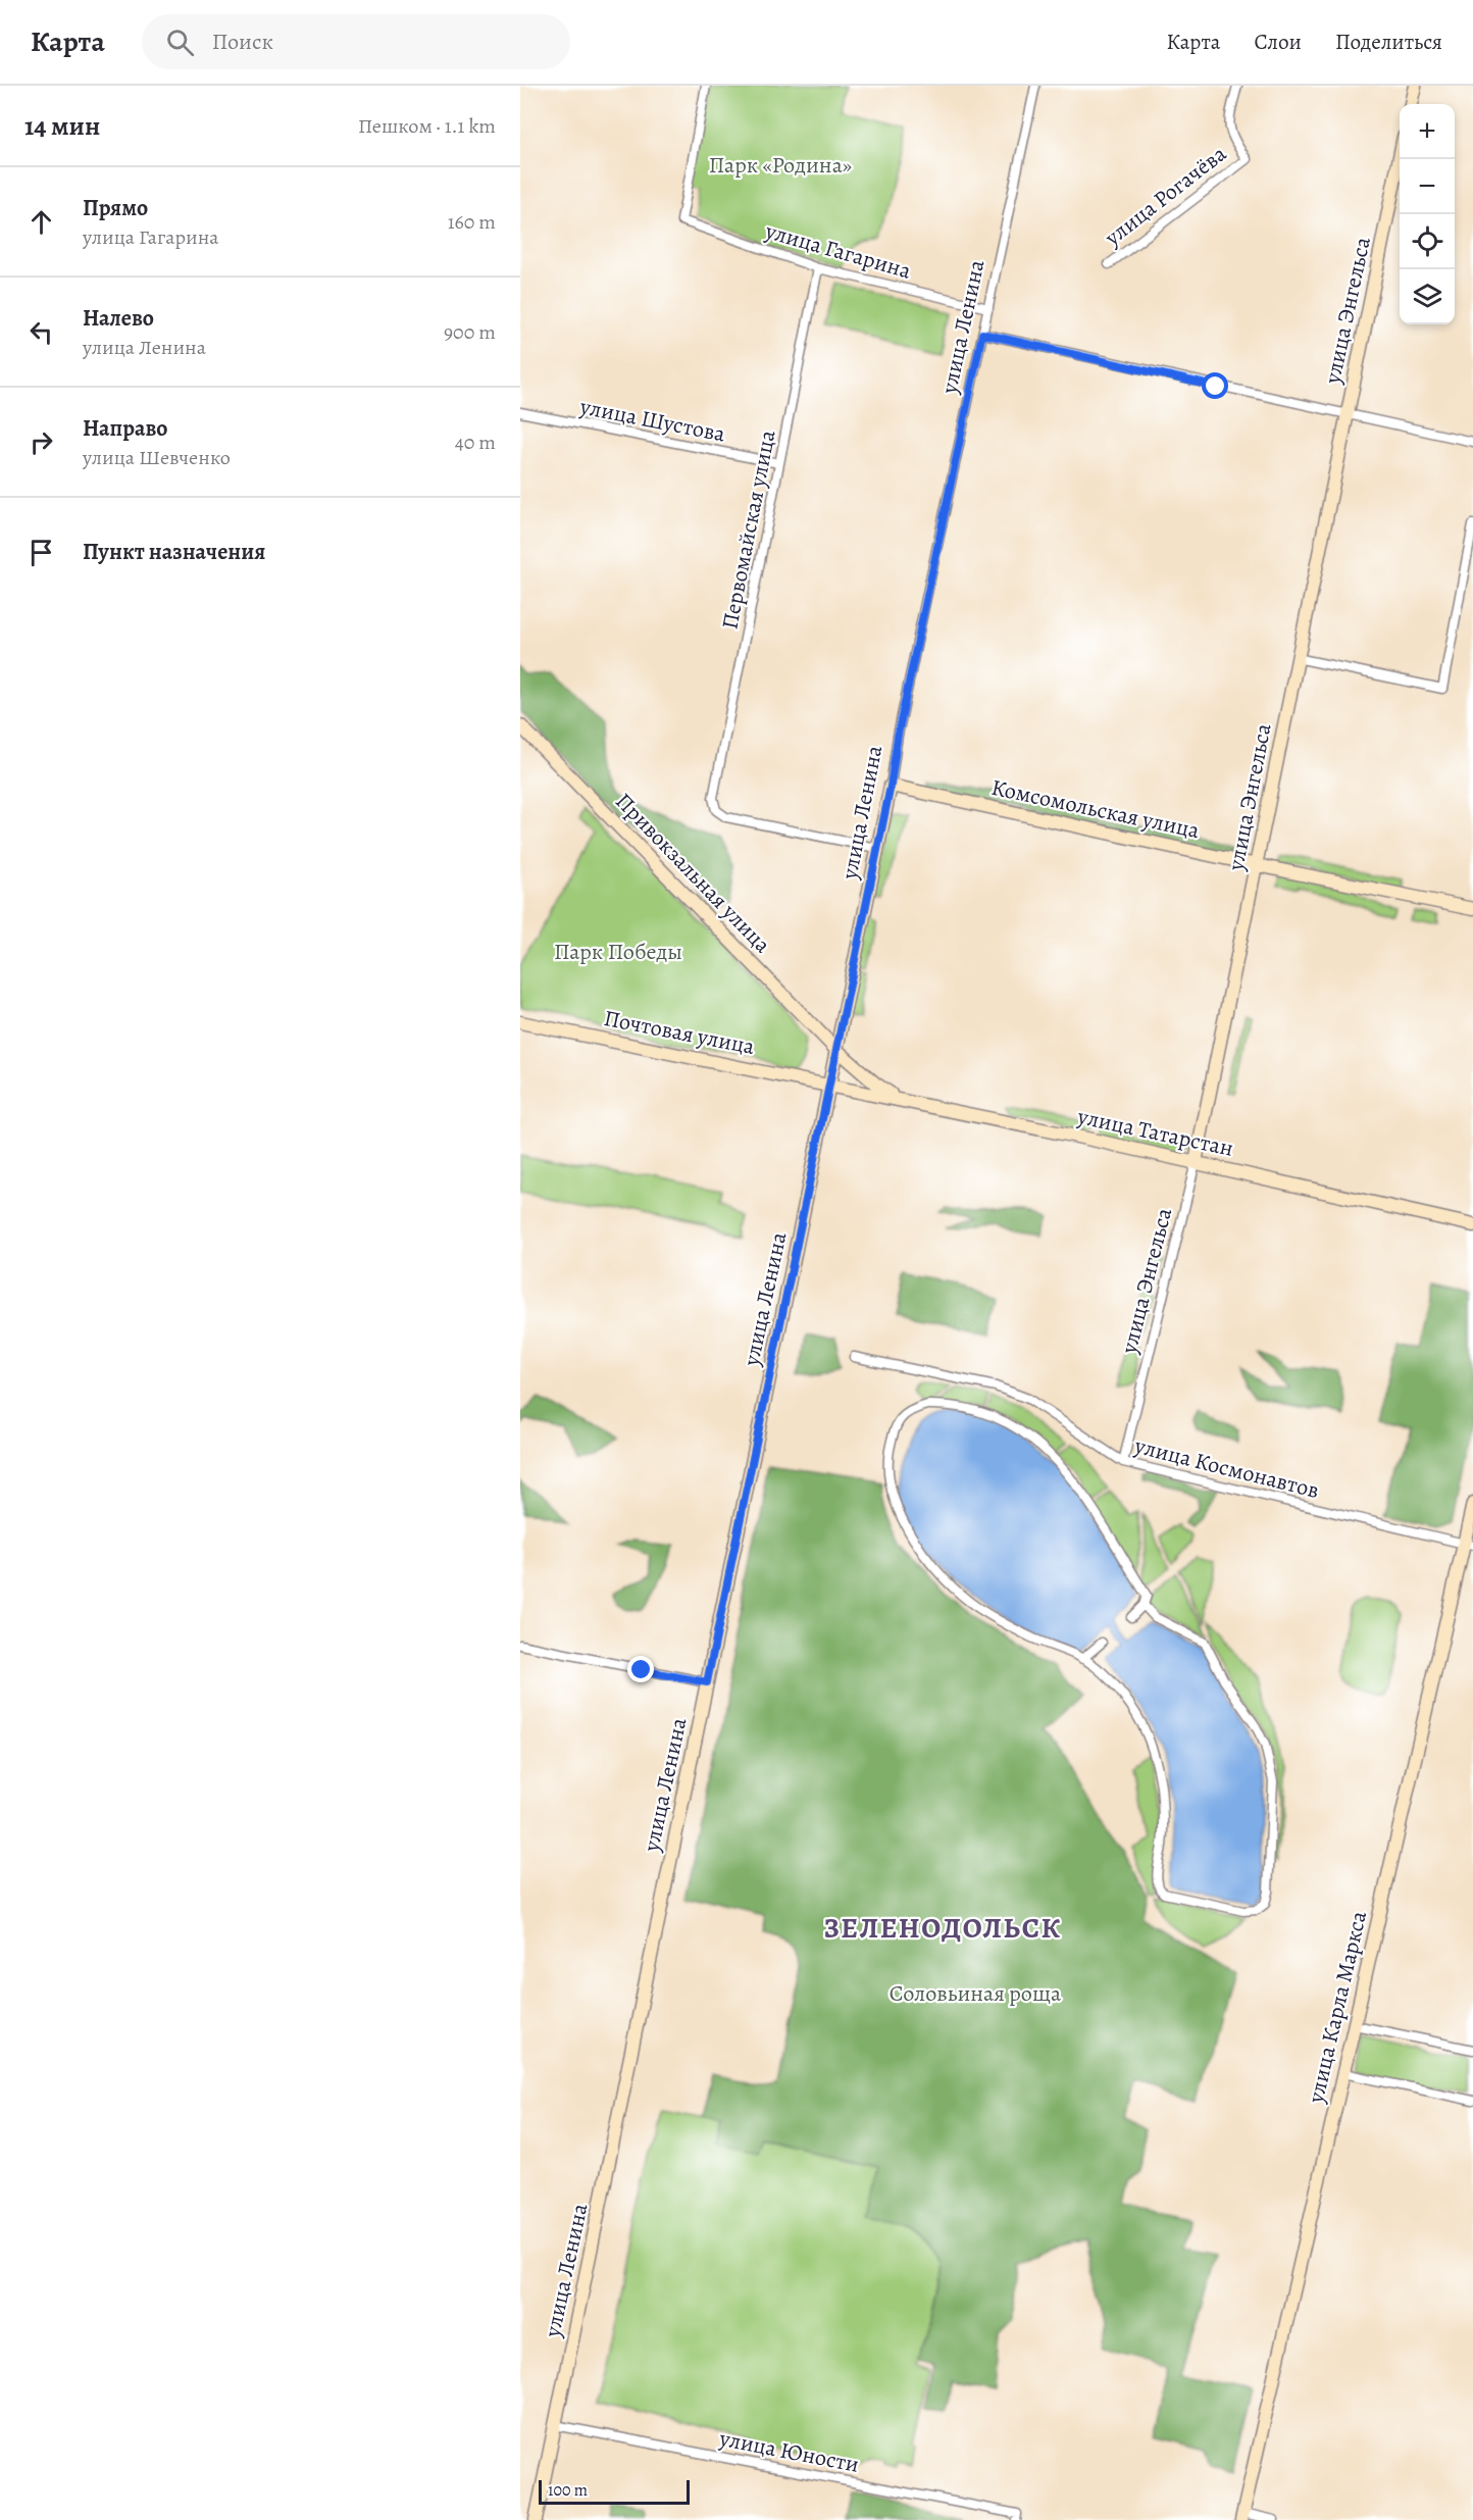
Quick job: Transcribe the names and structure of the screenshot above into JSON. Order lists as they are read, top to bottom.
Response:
{
  "streets": {
    "street": [
      "улица Рогачёва",
      "улица Гагарина",
      "улица Энгельса",
      "улица Ленина",
      "улица Шустова",
      "Первомайская улица",
      "Комсомольская улица",
      "Привокзальная улица",
      "Почтовая улица",
      "улица Татарстан",
      "улица Космонавтов",
      "улица Карла Маркса",
      "улица Юности"
    ]
  },
  "crossings": [
    ["улица Гагарина", "улица Ленина"],
    ["улица Гагарина", "Первомайская улица"],
    ["улица Энгельса", "Комсомольская улица"],
    ["улица Энгельса", "улица Татарстан"],
    ["улица Энгельса", "улица Космонавтов"],
    ["улица Ленина", "Первомайская улица"],
    ["улица Ленина", "Комсомольская улица"],
    ["улица Ленина", "Привокзальная улица"],
    ["улица Ленина", "Почтовая улица"],
    ["улица Ленина", "улица Татарстан"],
    ["улица Ленина", "улица Юности"],
    ["улица Шустова", "Первомайская улица"],
    ["Привокзальная улица", "улица Татарстан"],
    ["Почтовая улица", "улица Татарстан"],
    ["улица Космонавтов", "улица Карла Маркса"]
  ],
  "districts": ["ЗЕЛЕНОДОЛЬСК"],
  "parks": ["Парк «Родина»", "Парк Победы", "Соловьиная роща"],
  "scale_bar": "100 m",
  "page": {
    "header": "Карта",
    "search": "Поиск",
    "nav": ["Карта", "Слои", "Поделиться"],
    "heading": ["14 мин", "Пешком · 1.1 km"],
    "map_buttons": ["+", "−"],
    "list": [
      ["Прямо", "улица Гагарина", "160 m"],
      ["Налево", "улица Ленина", "900 m"],
      ["Направо", "улица Шевченко", "40 m"],
      "Пункт назначения"
    ],
    "scale": "100 m"
  }
}
